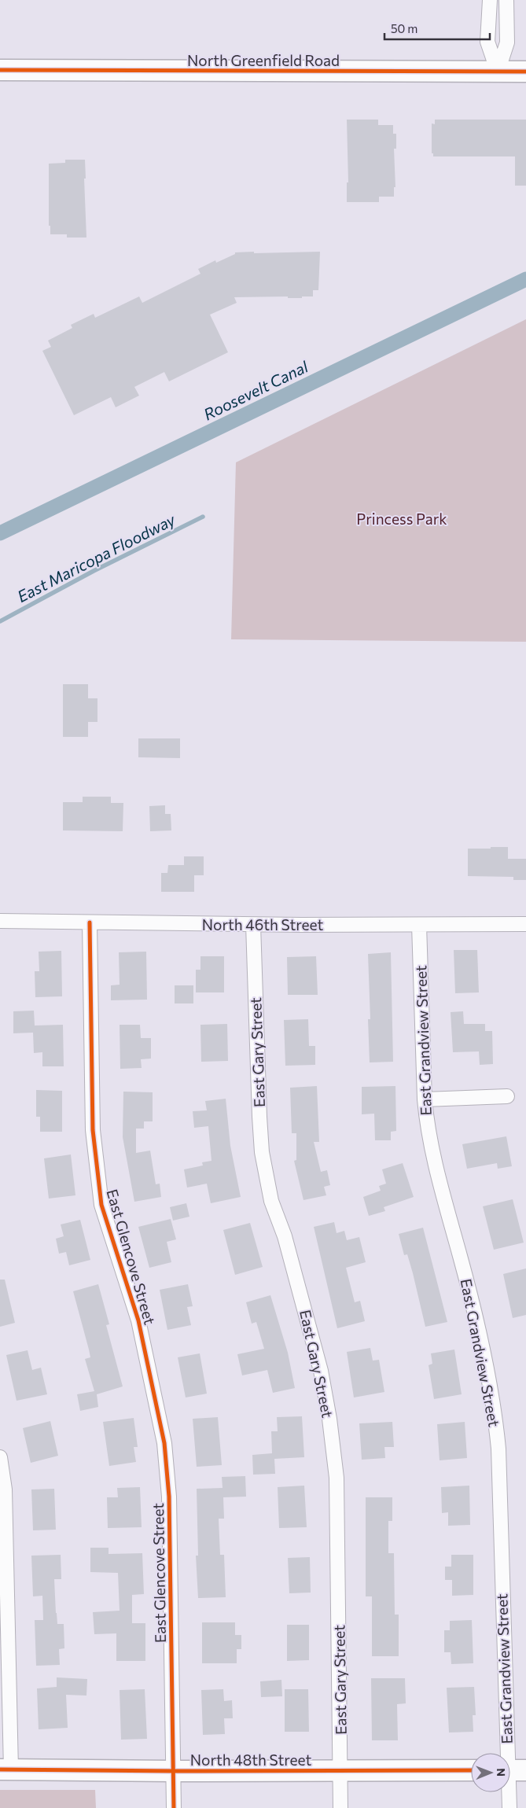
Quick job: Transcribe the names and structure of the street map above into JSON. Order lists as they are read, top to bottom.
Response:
{
  "streets": {
    "main road": ["North Greenfield Road", "North 48th Street"],
    "street": [
      "North 46th Street",
      "East Grandview Street",
      "East Gary Street",
      "East Glencove Street"
    ]
  },
  "crossings": [
    ["North 46th Street", "East Grandview Street"],
    ["North 46th Street", "East Gary Street"],
    ["North 46th Street", "East Glencove Street"],
    ["East Gary Street", "North 48th Street"],
    ["East Glencove Street", "North 48th Street"]
  ],
  "water": ["Roosevelt Canal", "East Maricopa Floodway"],
  "parks": ["Princess Park"],
  "scale_bar": "50 m",
  "north": "right"
}
